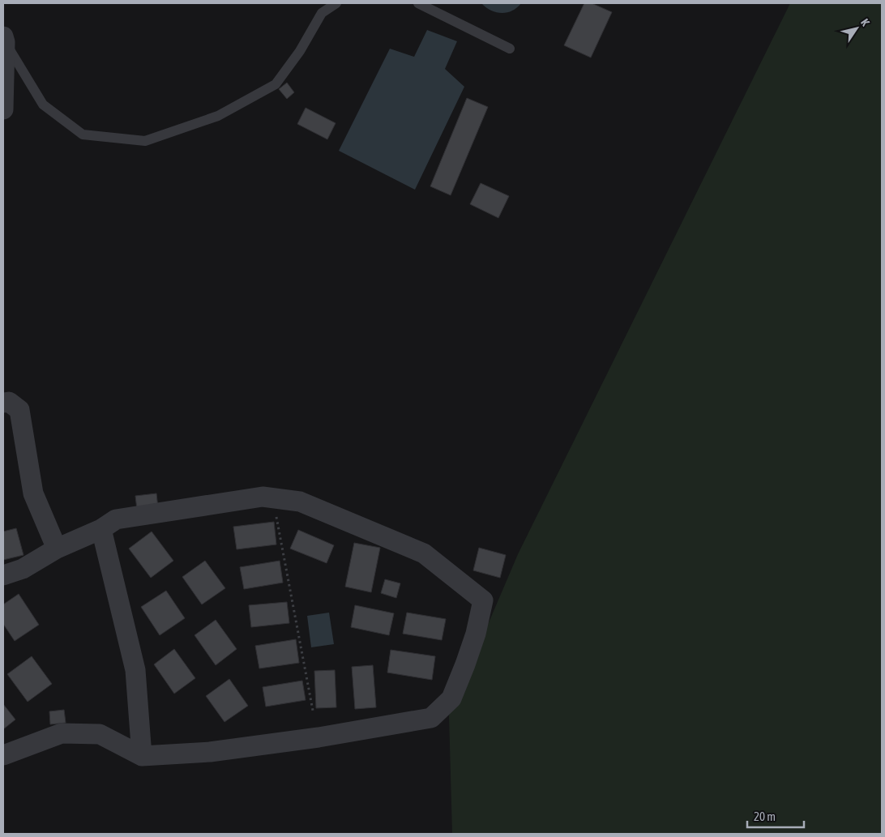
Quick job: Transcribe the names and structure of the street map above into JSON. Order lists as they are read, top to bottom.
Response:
{
  "scale_bar": "20 m",
  "north": "top right"
}
